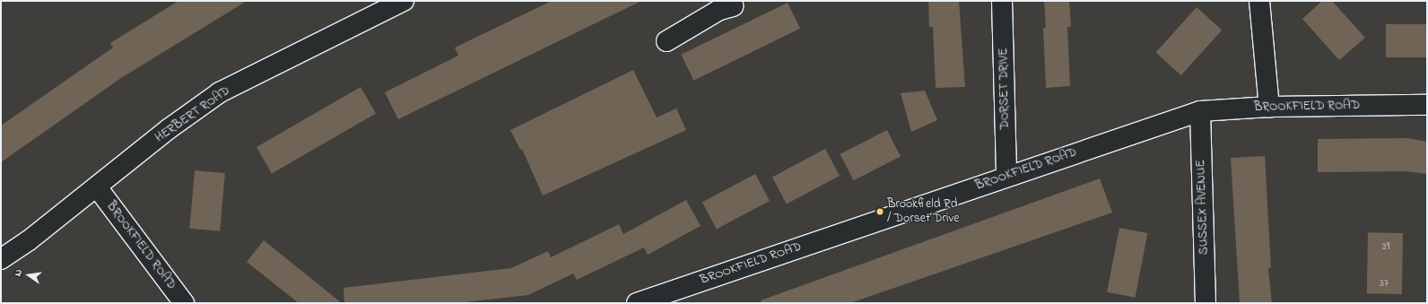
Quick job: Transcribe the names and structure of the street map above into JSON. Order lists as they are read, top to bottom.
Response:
{
  "streets": {
    "street": [
      "DORSET DRIVE",
      "BROOKFIELD ROAD",
      "HERBERT ROAD",
      "SUSSEX AVENUE"
    ]
  },
  "crossings": [
    ["DORSET DRIVE", "BROOKFIELD ROAD"],
    ["BROOKFIELD ROAD", "HERBERT ROAD"],
    ["BROOKFIELD ROAD", "SUSSEX AVENUE"]
  ],
  "places": ["Brookfield Rd / Dorset Drive"],
  "house_numbers": ["39", "37"],
  "north": "left"
}
